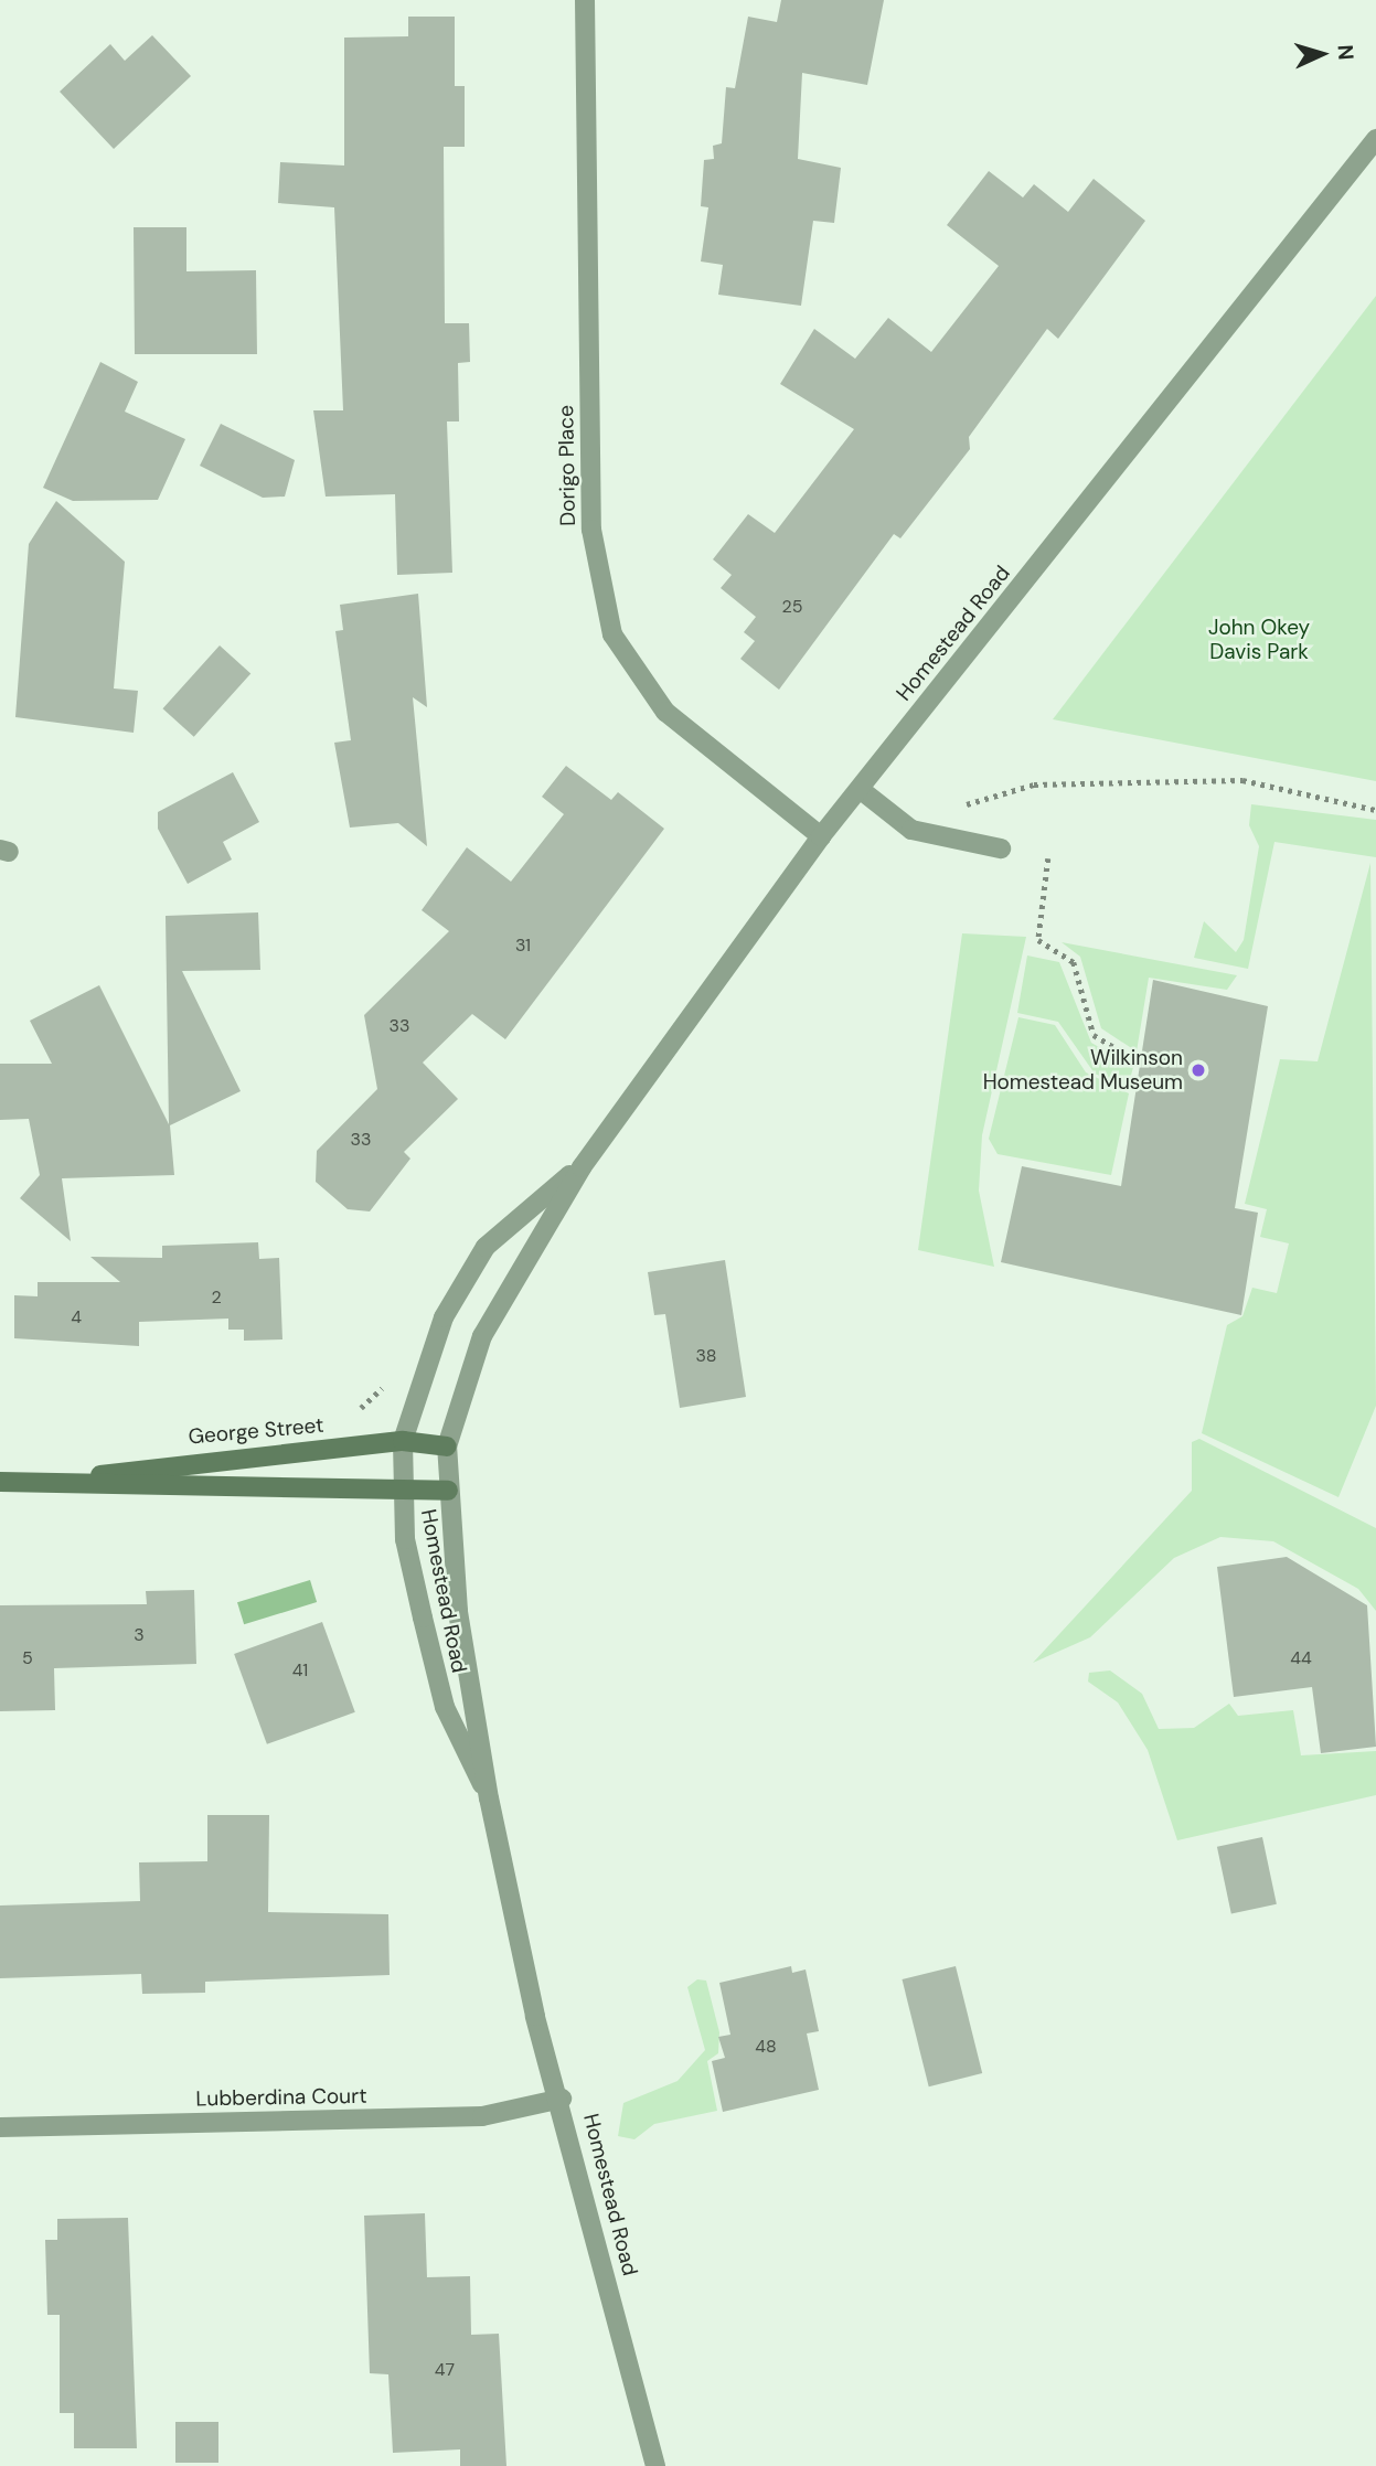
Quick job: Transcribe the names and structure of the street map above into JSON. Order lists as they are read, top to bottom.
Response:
{
  "streets": {
    "main road": ["George Street"],
    "street": ["Dorigo Place", "Homestead Road", "Lubberdina Court"]
  },
  "crossings": [
    ["Dorigo Place", "Homestead Road"],
    ["Homestead Road", "George Street"],
    ["Homestead Road", "Lubberdina Court"]
  ],
  "parks": ["John Okey Davis Park"],
  "places": ["Wilkinson Homestead Museum"],
  "house_numbers": [
    "25",
    "31",
    "33",
    "33",
    "2",
    "4",
    "38",
    "3",
    "5",
    "44",
    "41",
    "48",
    "47"
  ],
  "north": "right"
}
